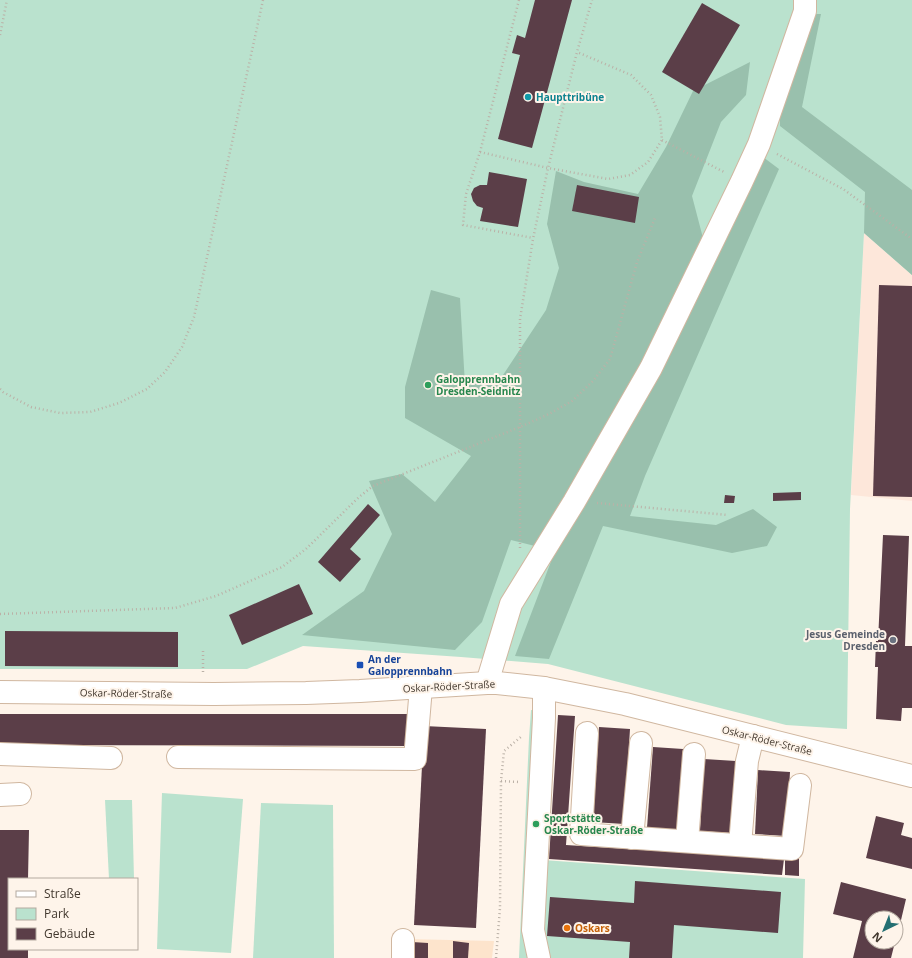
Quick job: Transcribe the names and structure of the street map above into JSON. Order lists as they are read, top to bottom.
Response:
{
  "streets": {
    "street": ["Oskar-Röder-Straße"]
  },
  "places": {
    "other": [
      "Haupttribüne",
      "Galopprennbahn Dresden-Seidnitz",
      "Jesus Gemeinde Dresden",
      "Sportstätte Oskar-Röder-Straße",
      "Oskars"
    ],
    "transit": ["An der Galopprennbahn"]
  },
  "legend": ["Straße", "Park", "Gebäude"],
  "north": "bottom left"
}
